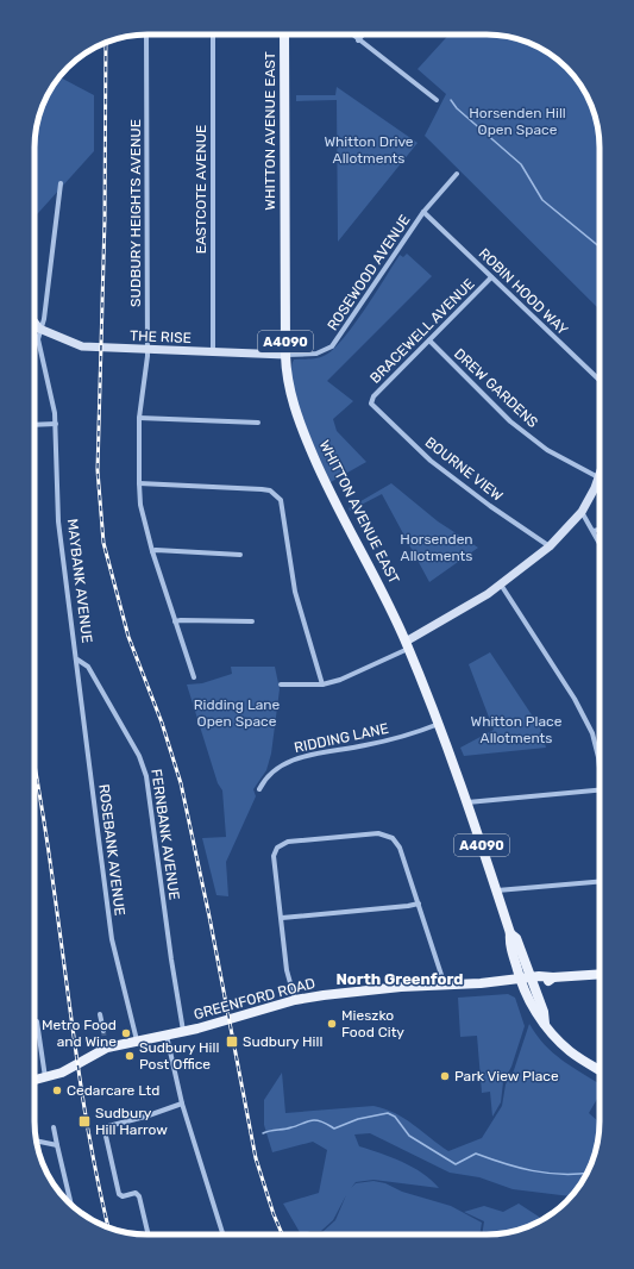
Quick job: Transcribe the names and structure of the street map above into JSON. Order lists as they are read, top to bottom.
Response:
{
  "streets": {
    "main road": ["WHITTON AVENUE EAST", "A4090", "GREENFORD ROAD"],
    "street": [
      "EASTCOTE AVENUE",
      "SUDBURY HEIGHTS AVENUE",
      "ROSEWOOD AVENUE",
      "ROBIN HOOD WAY",
      "BRACEWELL AVENUE",
      "THE RISE",
      "DREW GARDENS",
      "BOURNE VIEW",
      "MAYBANK AVENUE",
      "RIDDING LANE",
      "FERNBANK AVENUE",
      "ROSEBANK AVENUE"
    ]
  },
  "crossings": [
    ["WHITTON AVENUE EAST", "ROSEWOOD AVENUE"],
    ["WHITTON AVENUE EAST", "THE RISE"],
    ["WHITTON AVENUE EAST", "A4090"],
    ["WHITTON AVENUE EAST", "RIDDING LANE"],
    ["WHITTON AVENUE EAST", "GREENFORD ROAD"],
    ["EASTCOTE AVENUE", "THE RISE"],
    ["SUDBURY HEIGHTS AVENUE", "THE RISE"],
    ["ROSEWOOD AVENUE", "ROBIN HOOD WAY"],
    ["ROSEWOOD AVENUE", "THE RISE"],
    ["ROBIN HOOD WAY", "BRACEWELL AVENUE"],
    ["BRACEWELL AVENUE", "DREW GARDENS"],
    ["BRACEWELL AVENUE", "BOURNE VIEW"],
    ["THE RISE", "MAYBANK AVENUE"],
    ["A4090", "GREENFORD ROAD"],
    ["MAYBANK AVENUE", "FERNBANK AVENUE"],
    ["MAYBANK AVENUE", "ROSEBANK AVENUE"],
    ["FERNBANK AVENUE", "ROSEBANK AVENUE"],
    ["FERNBANK AVENUE", "GREENFORD ROAD"],
    ["ROSEBANK AVENUE", "GREENFORD ROAD"]
  ],
  "districts": ["North Greenford"],
  "parks": [
    "Horsenden Hill Open Space",
    "Whitton Drive Allotments",
    "Horsenden Allotments",
    "Ridding Lane Open Space",
    "Whitton Place Allotments"
  ],
  "places": {
    "other": [
      "Mieszko Food City",
      "Metro Food and Wine",
      "Sudbury Hill Post Office",
      "Park View Place",
      "Cedarcare Ltd"
    ],
    "transit": ["Sudbury Hill", "Sudbury Hill Harrow"]
  }
}
